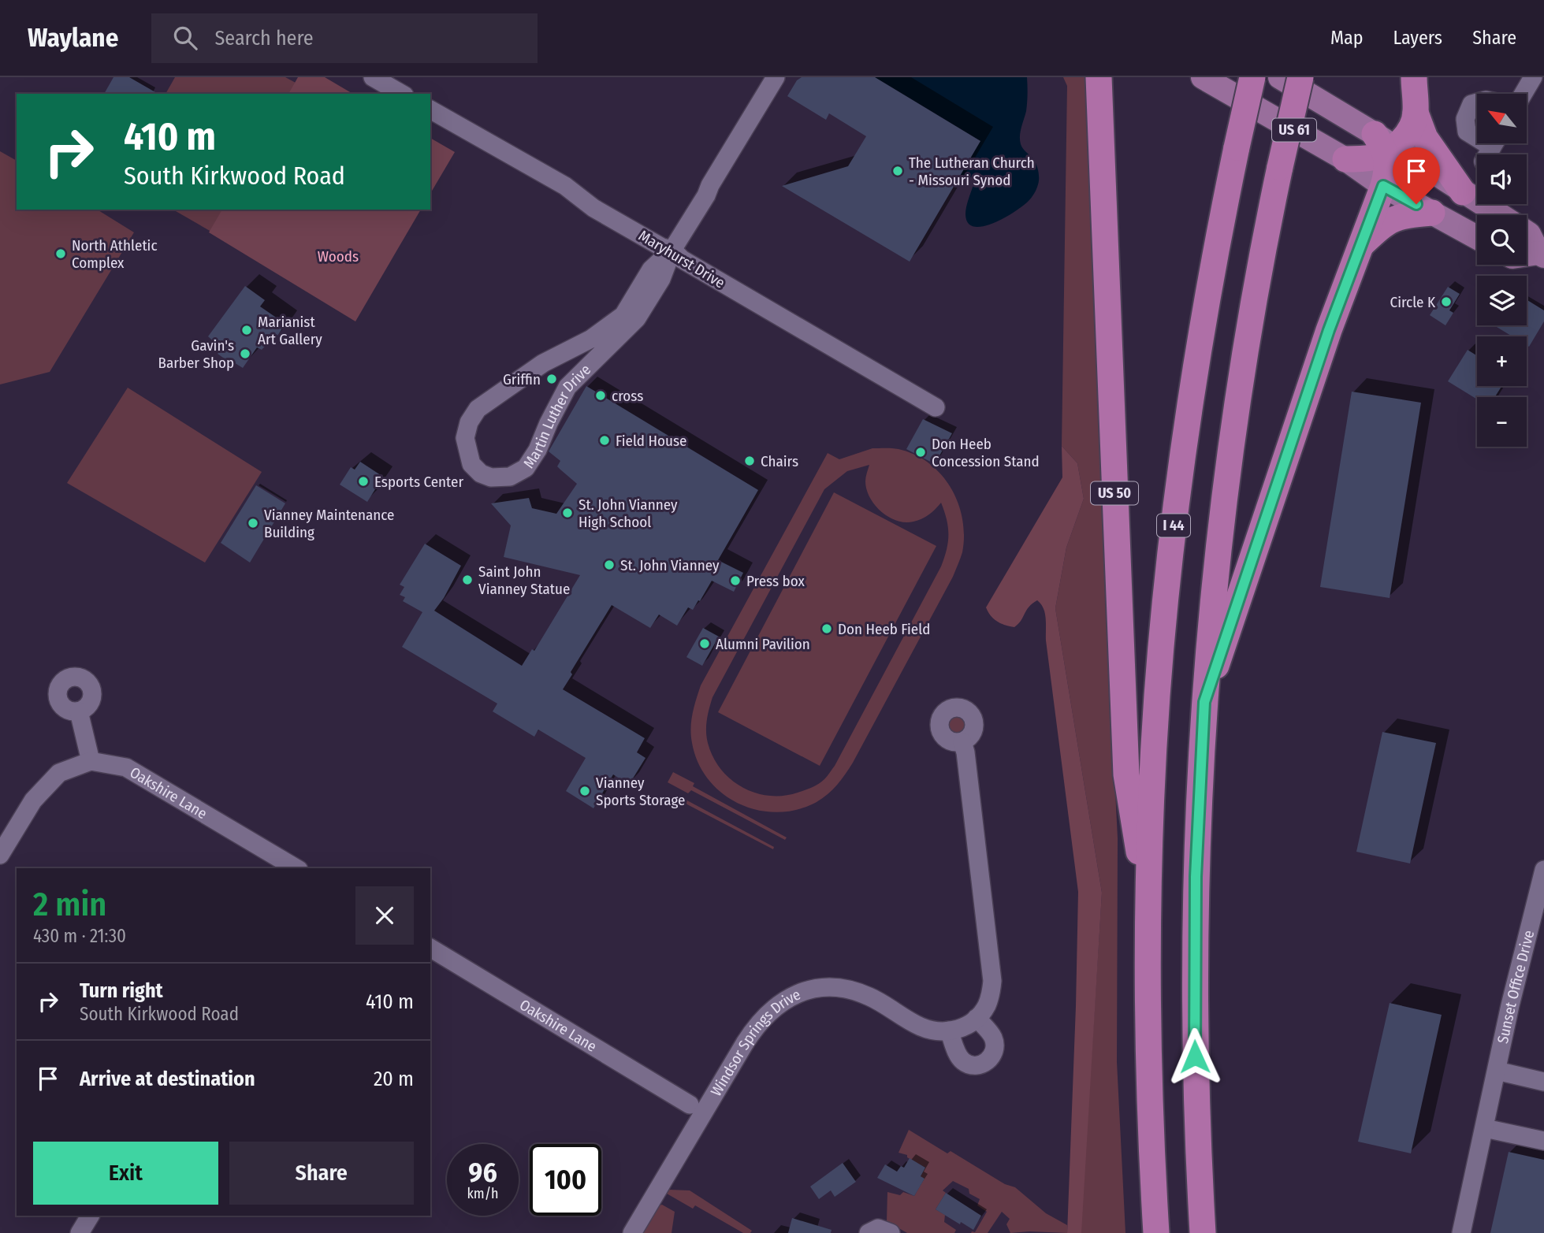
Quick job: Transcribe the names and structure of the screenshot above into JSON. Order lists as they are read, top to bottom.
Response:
{
  "streets": {
    "highway": ["US 50", "I 44"],
    "main road": ["US 61"],
    "street": [
      "Maryhurst Drive",
      "Martin Luther Drive",
      "Oakshire Lane",
      "Sunset Office Drive",
      "Windsor Springs Drive"
    ]
  },
  "crossings": [
    ["Maryhurst Drive", "Martin Luther Drive"],
    ["US 50", "I 44"]
  ],
  "parks": ["Woods"],
  "places": [
    "The Lutheran Church - Missouri Synod",
    "North Athletic Complex",
    "Circle K",
    "Marianist Art Gallery",
    "Gavin's Barber Shop",
    "Griffin",
    "cross",
    "Field House",
    "Don Heeb Concession Stand",
    "Chairs",
    "Esports Center",
    "St. John Vianney High School",
    "Vianney Maintenance Building",
    "St. John Vianney",
    "Saint John Vianney Statue",
    "Press box",
    "Don Heeb Field",
    "Alumni Pavilion",
    "Vianney Sports Storage"
  ],
  "north": "top left",
  "page": {
    "header": "Waylane",
    "search": "Search here",
    "nav": ["Map", "Layers", "Share"],
    "map_buttons": ["+", "−"],
    "turn": ["410 m", "South Kirkwood Road"],
    "heading": ["2 min", "430 m · 21:30"],
    "list": [
      {
        "name": "Turn right",
        "note": "South Kirkwood Road",
        "value": "410 m"
      },
      {
        "name": "Arrive at destination",
        "value": "20 m"
      }
    ],
    "buttons": ["Exit", "Share"],
    "speed": "96 km/h",
    "limit": "100"
  }
}
